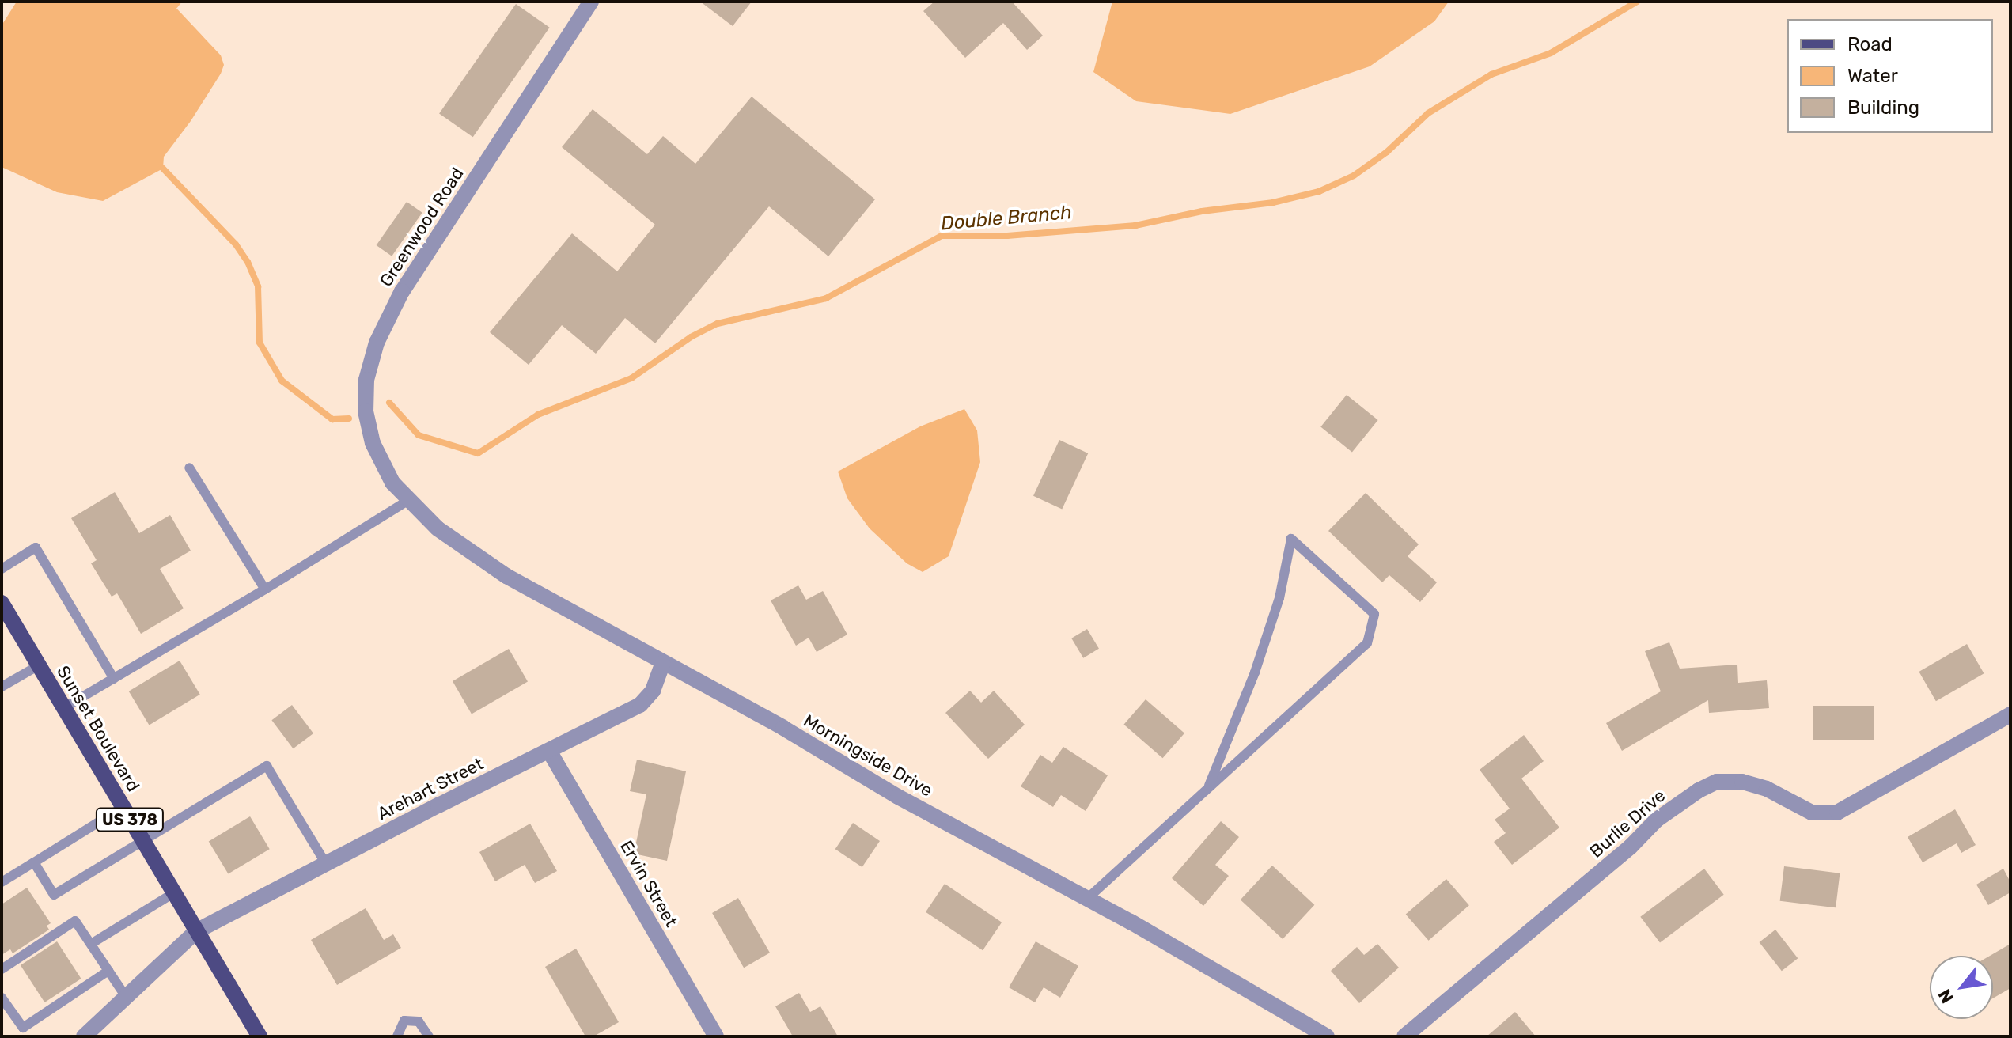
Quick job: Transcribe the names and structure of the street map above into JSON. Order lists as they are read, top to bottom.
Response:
{
  "streets": {
    "main road": ["Sunset Boulevard", "US 378"],
    "street": [
      "Greenwood Road",
      "Morningside Drive",
      "Arehart Street",
      "Burlie Drive",
      "Ervin Street"
    ]
  },
  "crossings": [
    ["Greenwood Road", "Morningside Drive"],
    ["Sunset Boulevard", "Arehart Street"],
    ["Morningside Drive", "Arehart Street"],
    ["Arehart Street", "Ervin Street"]
  ],
  "water": ["Double Branch"],
  "legend": ["Road", "Water", "Building"],
  "north": "bottom left"
}
